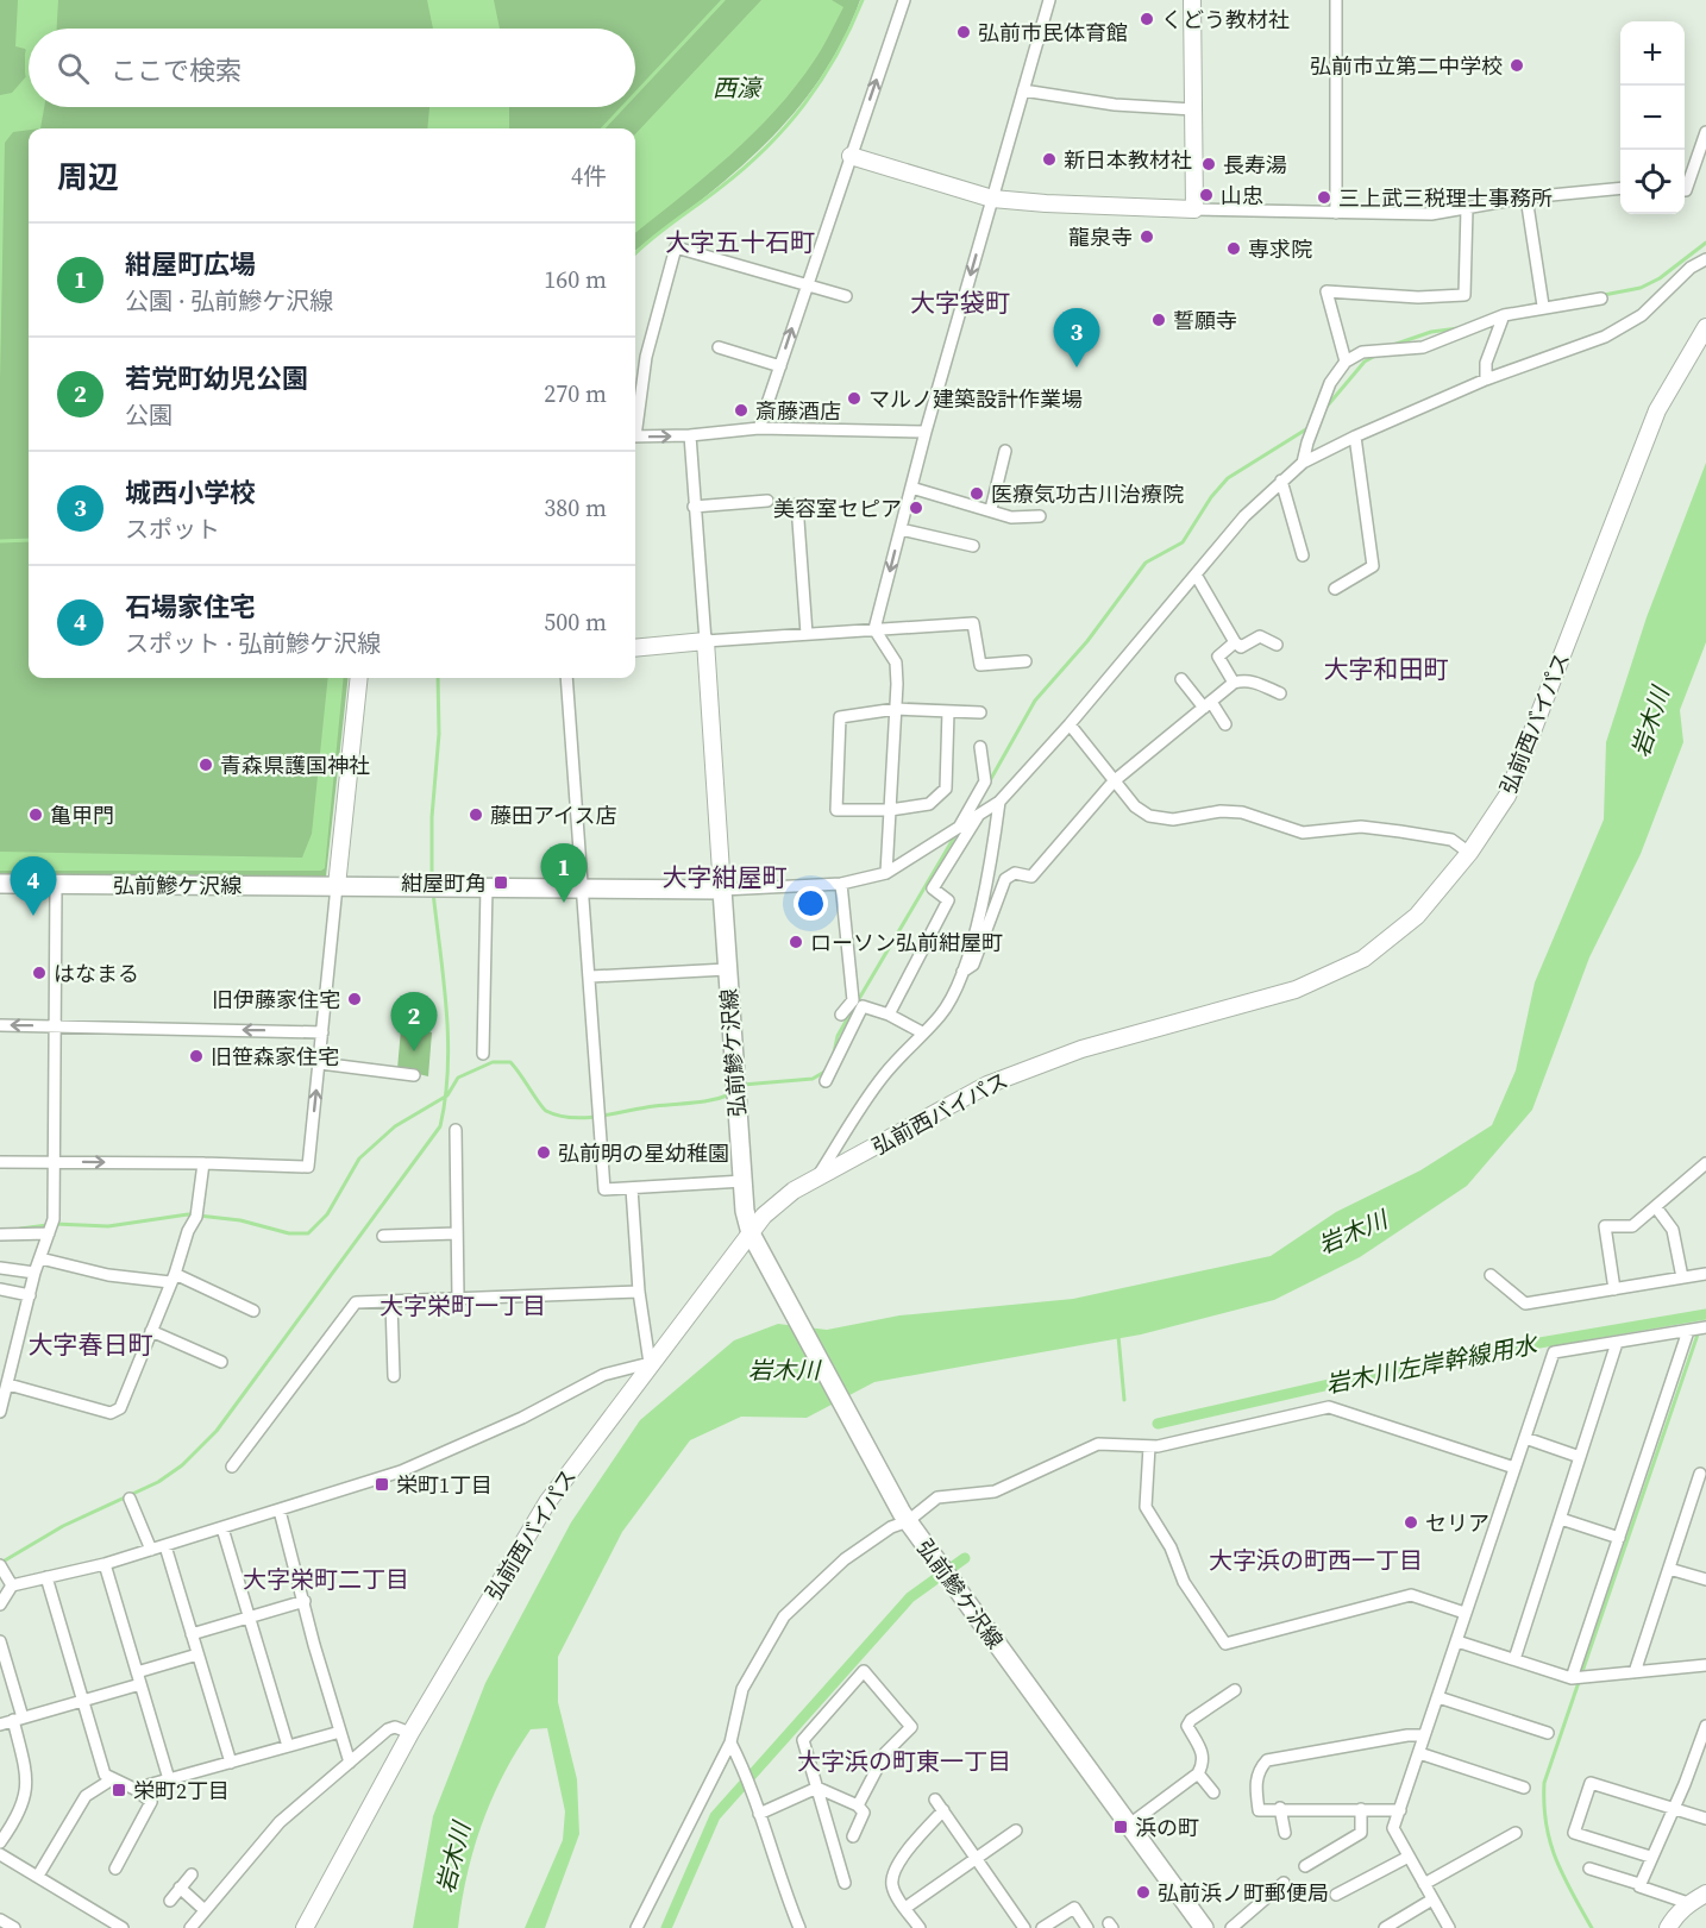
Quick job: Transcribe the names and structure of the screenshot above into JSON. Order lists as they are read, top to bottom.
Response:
{
  "streets": {
    "main road": ["弘前鰺ケ沢線"],
    "street": ["弘前西バイパス"]
  },
  "crossings": [
    ["弘前西バイパス", "弘前鰺ケ沢線"]
  ],
  "districts": [
    "大字五十石町",
    "大字袋町",
    "大字和田町",
    "大字紺屋町",
    "大字栄町一丁目",
    "大字春日町",
    "大字浜の町西一丁目",
    "大字栄町二丁目",
    "大字浜の町東一丁目"
  ],
  "water": ["西濠", "岩木川", "岩木川左岸幹線用水"],
  "places": {
    "other": [
      "くどう教材社",
      "弘前市民体育館",
      "弘前市立第二中学校",
      "新日本教材社",
      "長寿湯",
      "山忠",
      "三上武三税理士事務所",
      "龍泉寺",
      "専求院",
      "誓願寺",
      "マルノ建築設計作業場",
      "斎藤酒店",
      "医療気功古川治療院",
      "美容室セピア",
      "青森県護国神社",
      "亀甲門",
      "藤田アイス店",
      "ローソン弘前紺屋町",
      "はなまる",
      "旧伊藤家住宅",
      "旧笹森家住宅",
      "弘前明の星幼稚園",
      "セリア",
      "弘前浜ノ町郵便局"
    ],
    "transit": [
      "紺屋町角",
      "栄町1丁目",
      "栄町2丁目",
      "浜の町"
    ]
  },
  "page": {
    "map_buttons": ["+", "−"],
    "search": "ここで検索",
    "heading": ["周辺", "4件"],
    "list": [
      {
        "mark": "1",
        "name": "紺屋町広場",
        "note": "公園 · 弘前鰺ケ沢線",
        "value": "160 m"
      },
      {
        "mark": "2",
        "name": "若党町幼児公園",
        "note": "公園",
        "value": "270 m"
      },
      {
        "mark": "3",
        "name": "城西小学校",
        "note": "スポット",
        "value": "380 m"
      },
      {
        "mark": "4",
        "name": "石場家住宅",
        "note": "スポット · 弘前鰺ケ沢線",
        "value": "500 m"
      }
    ],
    "pins": [
      "3",
      "1",
      "4",
      "2"
    ]
  }
}
